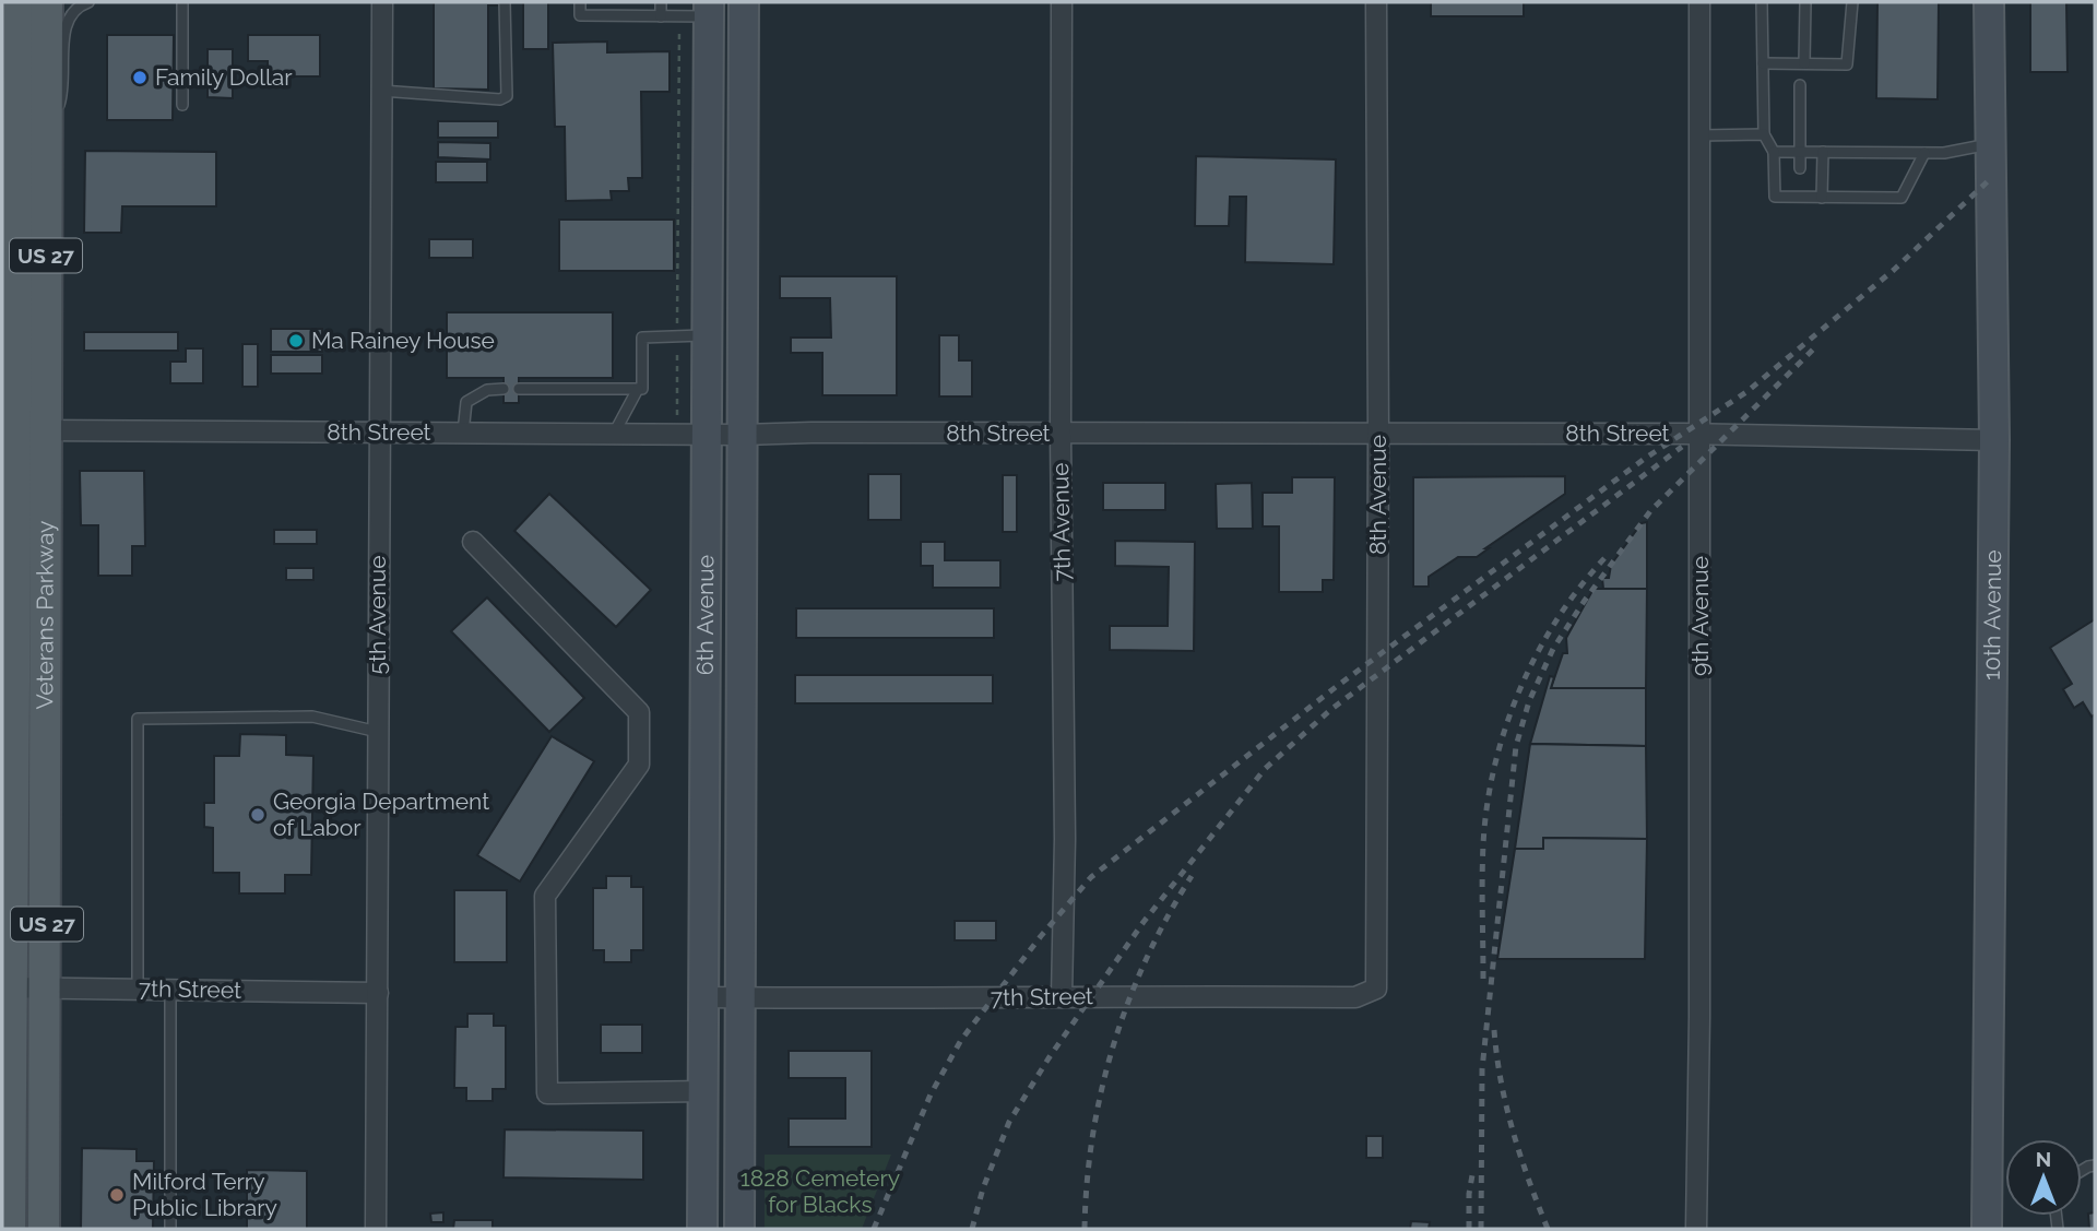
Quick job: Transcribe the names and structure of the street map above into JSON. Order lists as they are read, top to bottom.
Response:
{
  "streets": {
    "main road": [
      "US 27",
      "10th Avenue",
      "Veterans Parkway",
      "6th Avenue"
    ],
    "street": [
      "8th Street",
      "8th Avenue",
      "7th Avenue",
      "5th Avenue",
      "9th Avenue",
      "7th Street"
    ]
  },
  "crossings": [
    ["8th Street", "8th Avenue"],
    ["8th Street", "7th Avenue"],
    ["8th Street", "5th Avenue"],
    ["8th Street", "10th Avenue"],
    ["8th Street", "Veterans Parkway"],
    ["8th Street", "6th Avenue"],
    ["8th Street", "9th Avenue"],
    ["8th Avenue", "7th Street"],
    ["7th Avenue", "7th Street"],
    ["5th Avenue", "7th Street"],
    ["Veterans Parkway", "7th Street"],
    ["6th Avenue", "7th Street"]
  ],
  "parks": ["1828 Cemetery for Blacks"],
  "places": [
    "Family Dollar",
    "Ma Rainey House",
    "Georgia Department of Labor",
    "Milford Terry Public Library"
  ],
  "north": "top"
}
